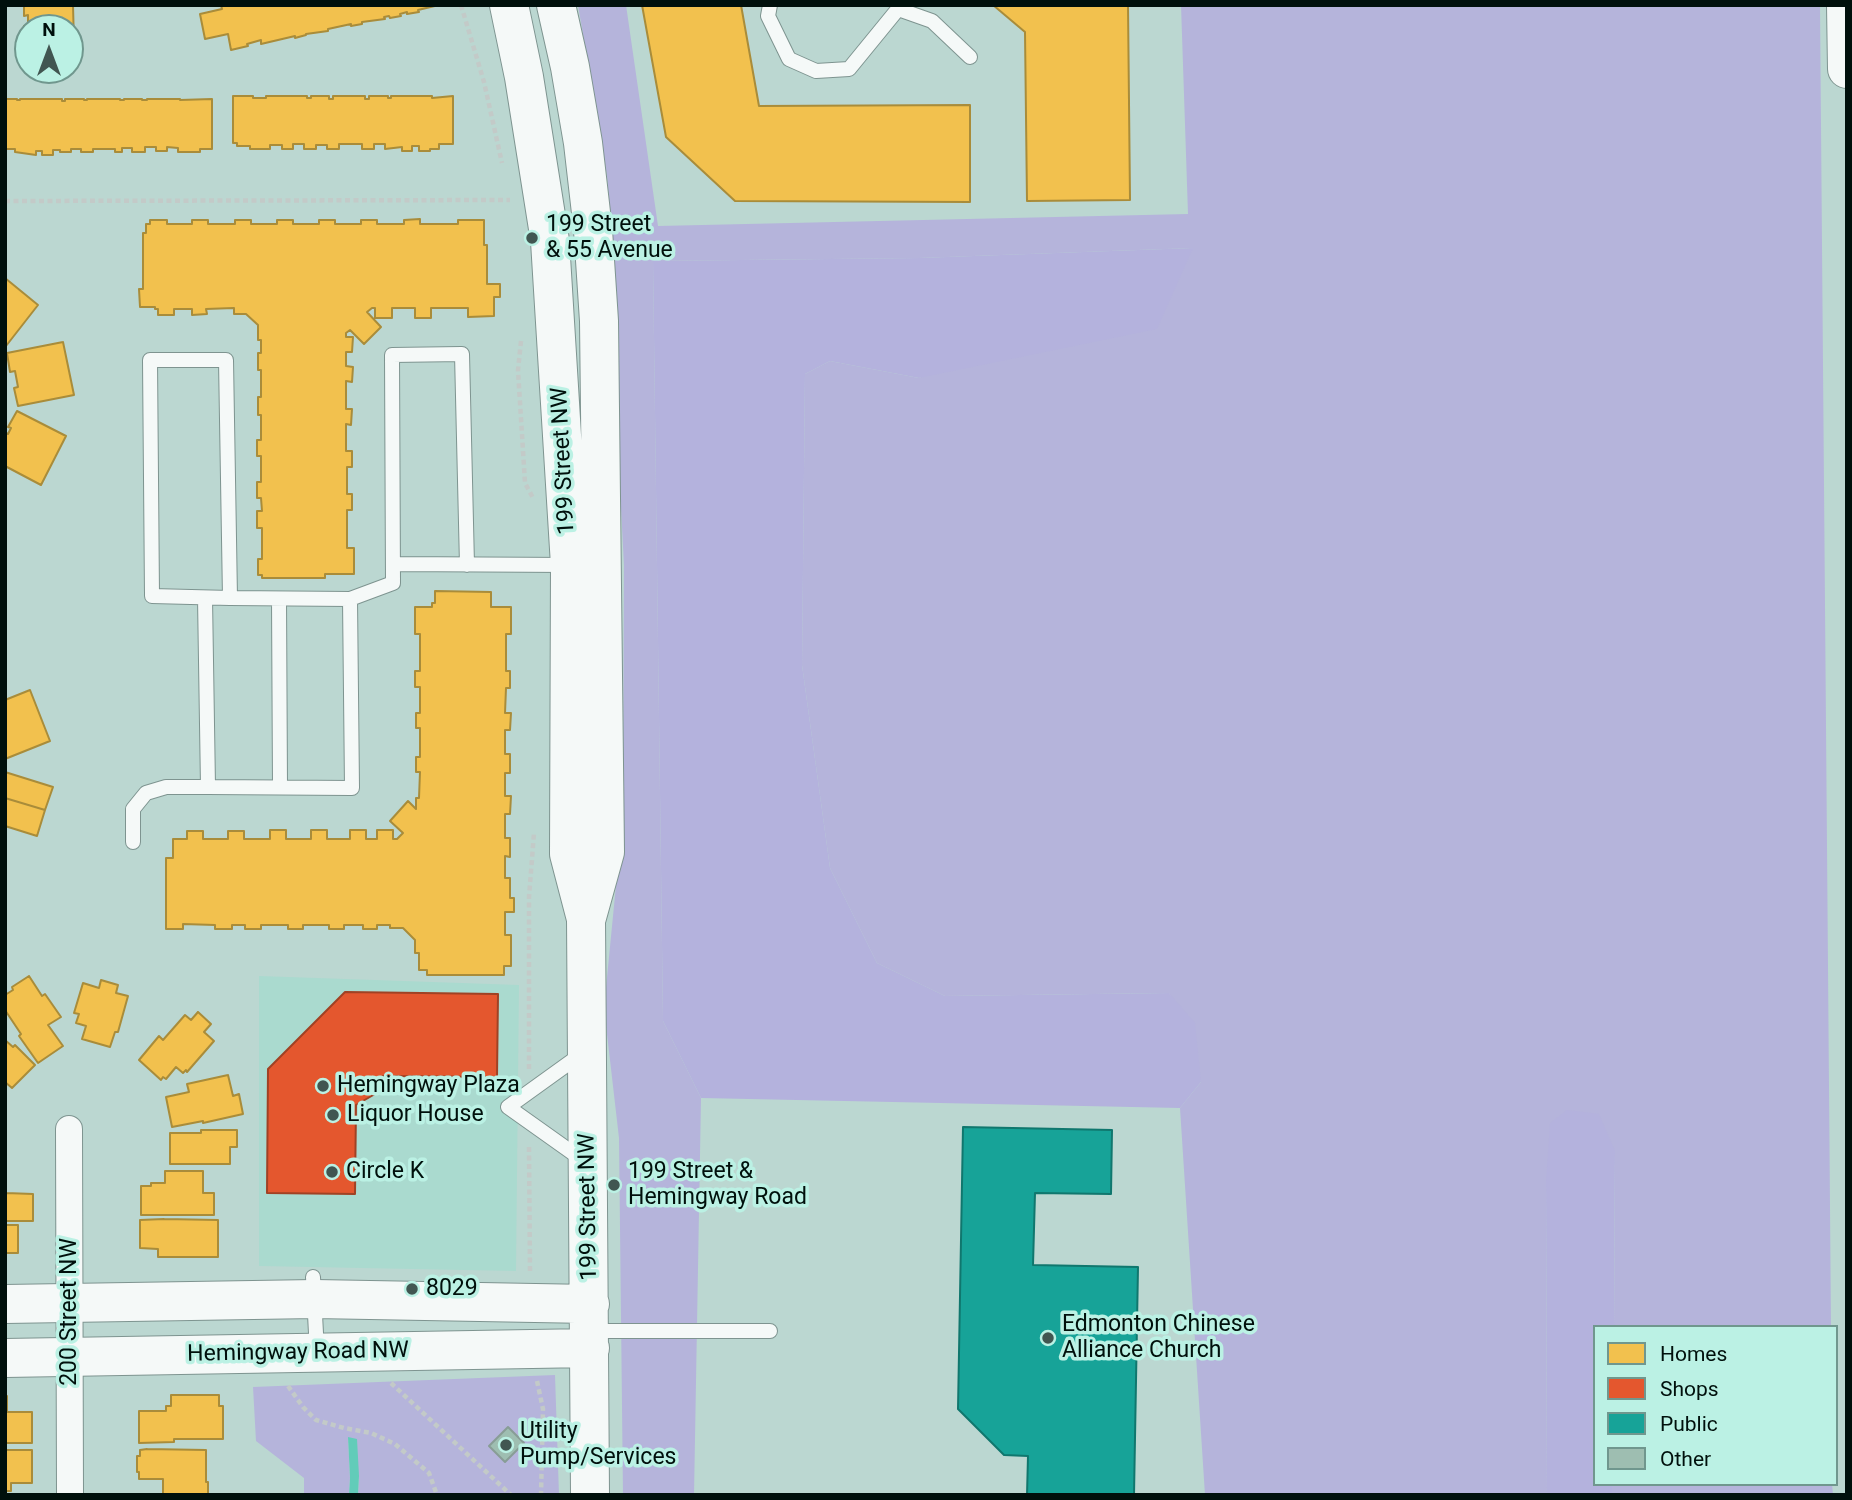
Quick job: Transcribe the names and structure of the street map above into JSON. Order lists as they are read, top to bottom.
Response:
{
  "streets": {
    "main road": ["199 Street NW", "Hemingway Road NW"],
    "street": ["200 Street NW"]
  },
  "crossings": [
    ["199 Street NW", "Hemingway Road NW"],
    ["200 Street NW", "Hemingway Road NW"]
  ],
  "places": [
    "199 Street & 55 Avenue",
    "Hemingway Plaza",
    "Liquor House",
    "Circle K",
    "199 Street & Hemingway Road",
    "8029",
    "Edmonton Chinese Alliance Church",
    "Utility Pump/Services"
  ],
  "legend": [
    "Homes",
    "Shops",
    "Public",
    "Other"
  ],
  "north": "top"
}
